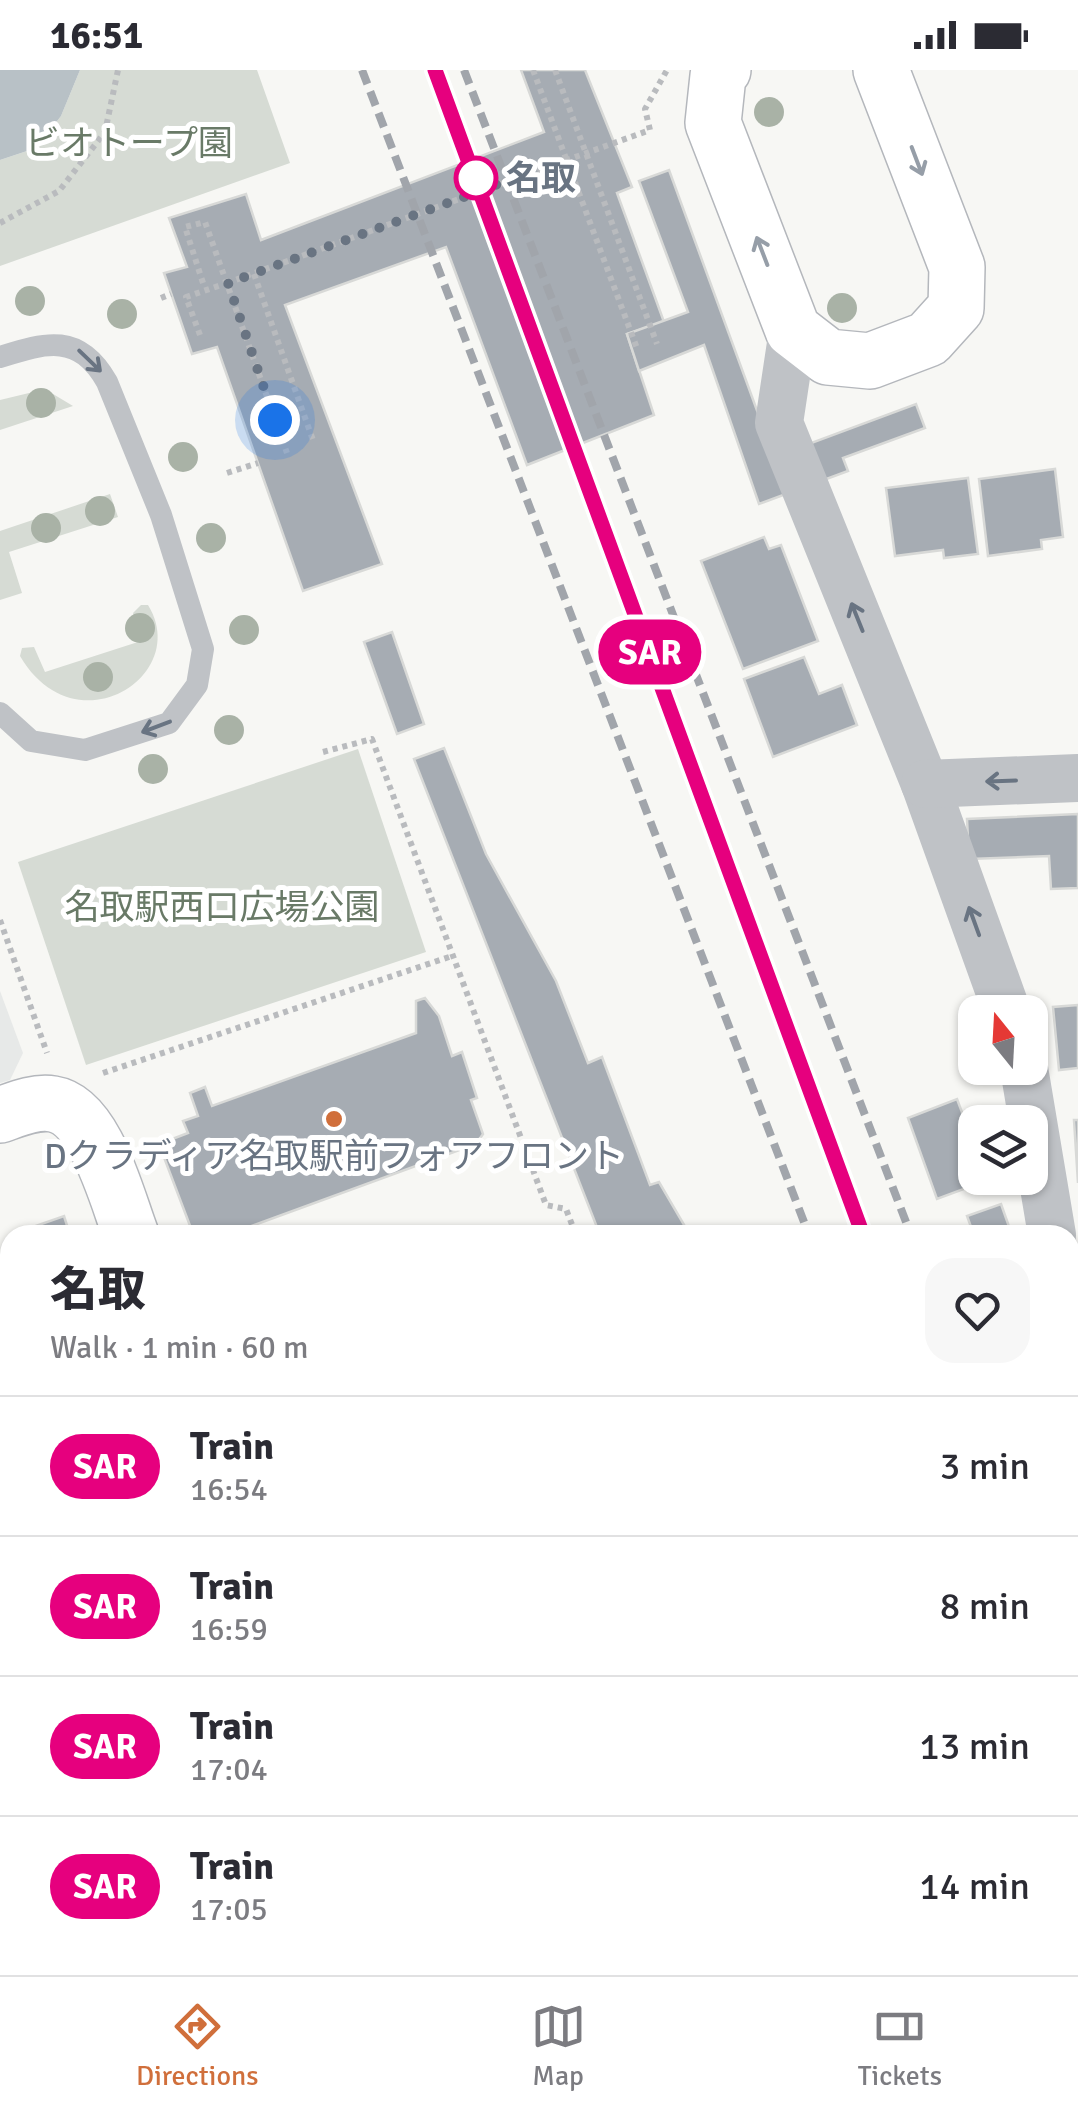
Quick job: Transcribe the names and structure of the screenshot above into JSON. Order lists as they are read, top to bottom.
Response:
{
  "parks": ["ビオトープ園", "名取駅西口広場公園"],
  "places": ["名取", "Dクラディア名取駅前フォアフロント"],
  "north": "top",
  "page": {
    "status": "16:51",
    "on_map": "SAR",
    "heading": ["名取", "Walk · 1 min · 60 m"],
    "list": [
      {
        "mark": "SAR",
        "name": "Train",
        "note": "16:54",
        "value": "3 min"
      },
      {
        "mark": "SAR",
        "name": "Train",
        "note": "16:59",
        "value": "8 min"
      },
      {
        "mark": "SAR",
        "name": "Train",
        "note": "17:04",
        "value": "13 min"
      },
      {
        "mark": "SAR",
        "name": "Train",
        "note": "17:05",
        "value": "14 min"
      }
    ],
    "tabs": ["Directions", "Map", "Tickets"]
  }
}
